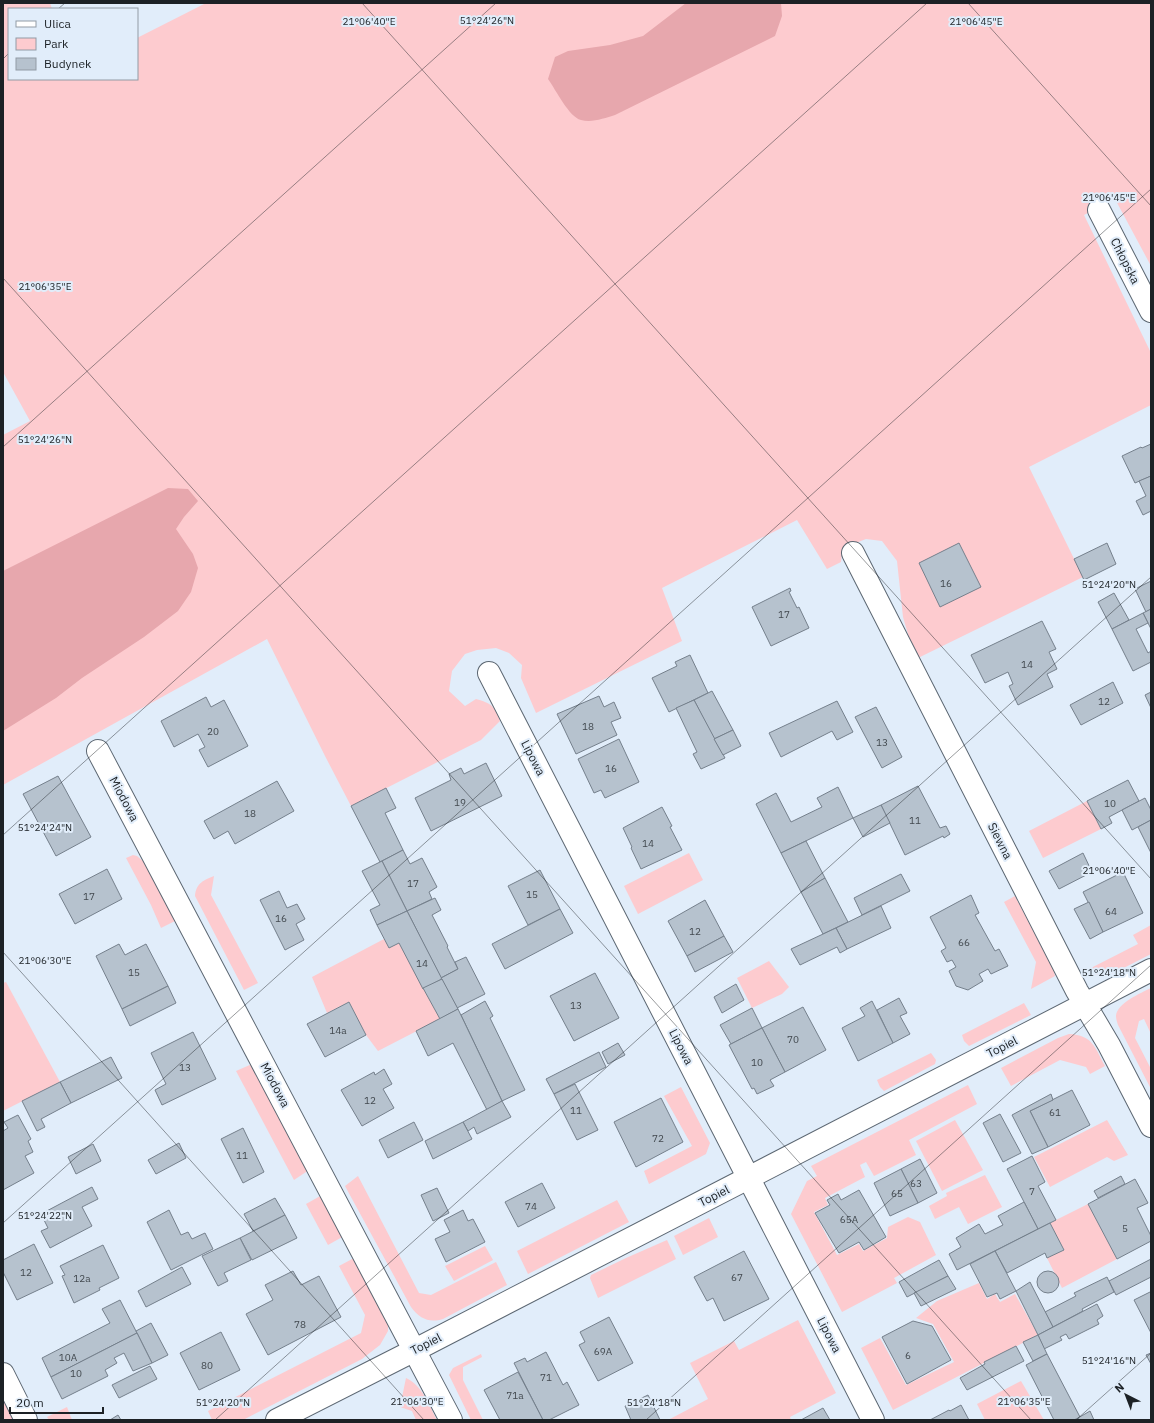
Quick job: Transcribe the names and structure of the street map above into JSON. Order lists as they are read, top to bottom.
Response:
{
  "streets": {
    "street": [
      "Chłopska",
      "Lipowa",
      "Miodowa",
      "Siewna",
      "Topiel"
    ]
  },
  "crossings": [
    ["Lipowa", "Topiel"],
    ["Miodowa", "Topiel"],
    ["Siewna", "Topiel"]
  ],
  "house_numbers": [
    "16",
    "17",
    "14",
    "12",
    "18",
    "20",
    "13",
    "16",
    "19",
    "10",
    "18",
    "11",
    "14",
    "17",
    "15",
    "17",
    "64",
    "16",
    "12",
    "66",
    "14",
    "15",
    "13",
    "14a",
    "70",
    "10",
    "13",
    "12",
    "11",
    "61",
    "72",
    "11",
    "63",
    "7",
    "65",
    "74",
    "65A",
    "5",
    "12",
    "67",
    "12a",
    "78",
    "69A",
    "6",
    "10A",
    "80",
    "10",
    "71",
    "71a"
  ],
  "legend": ["Ulica", "Park", "Budynek"],
  "scale_bar": "20 m",
  "north": "top left",
  "coordinates": [
    "51°24'26\"N",
    "21°06'40\"E",
    "21°06'45\"E",
    "21°06'35\"E",
    "51°24'20\"N",
    "51°24'24\"N",
    "21°06'30\"E",
    "51°24'18\"N",
    "51°24'22\"N",
    "51°24'16\"N"
  ]
}
